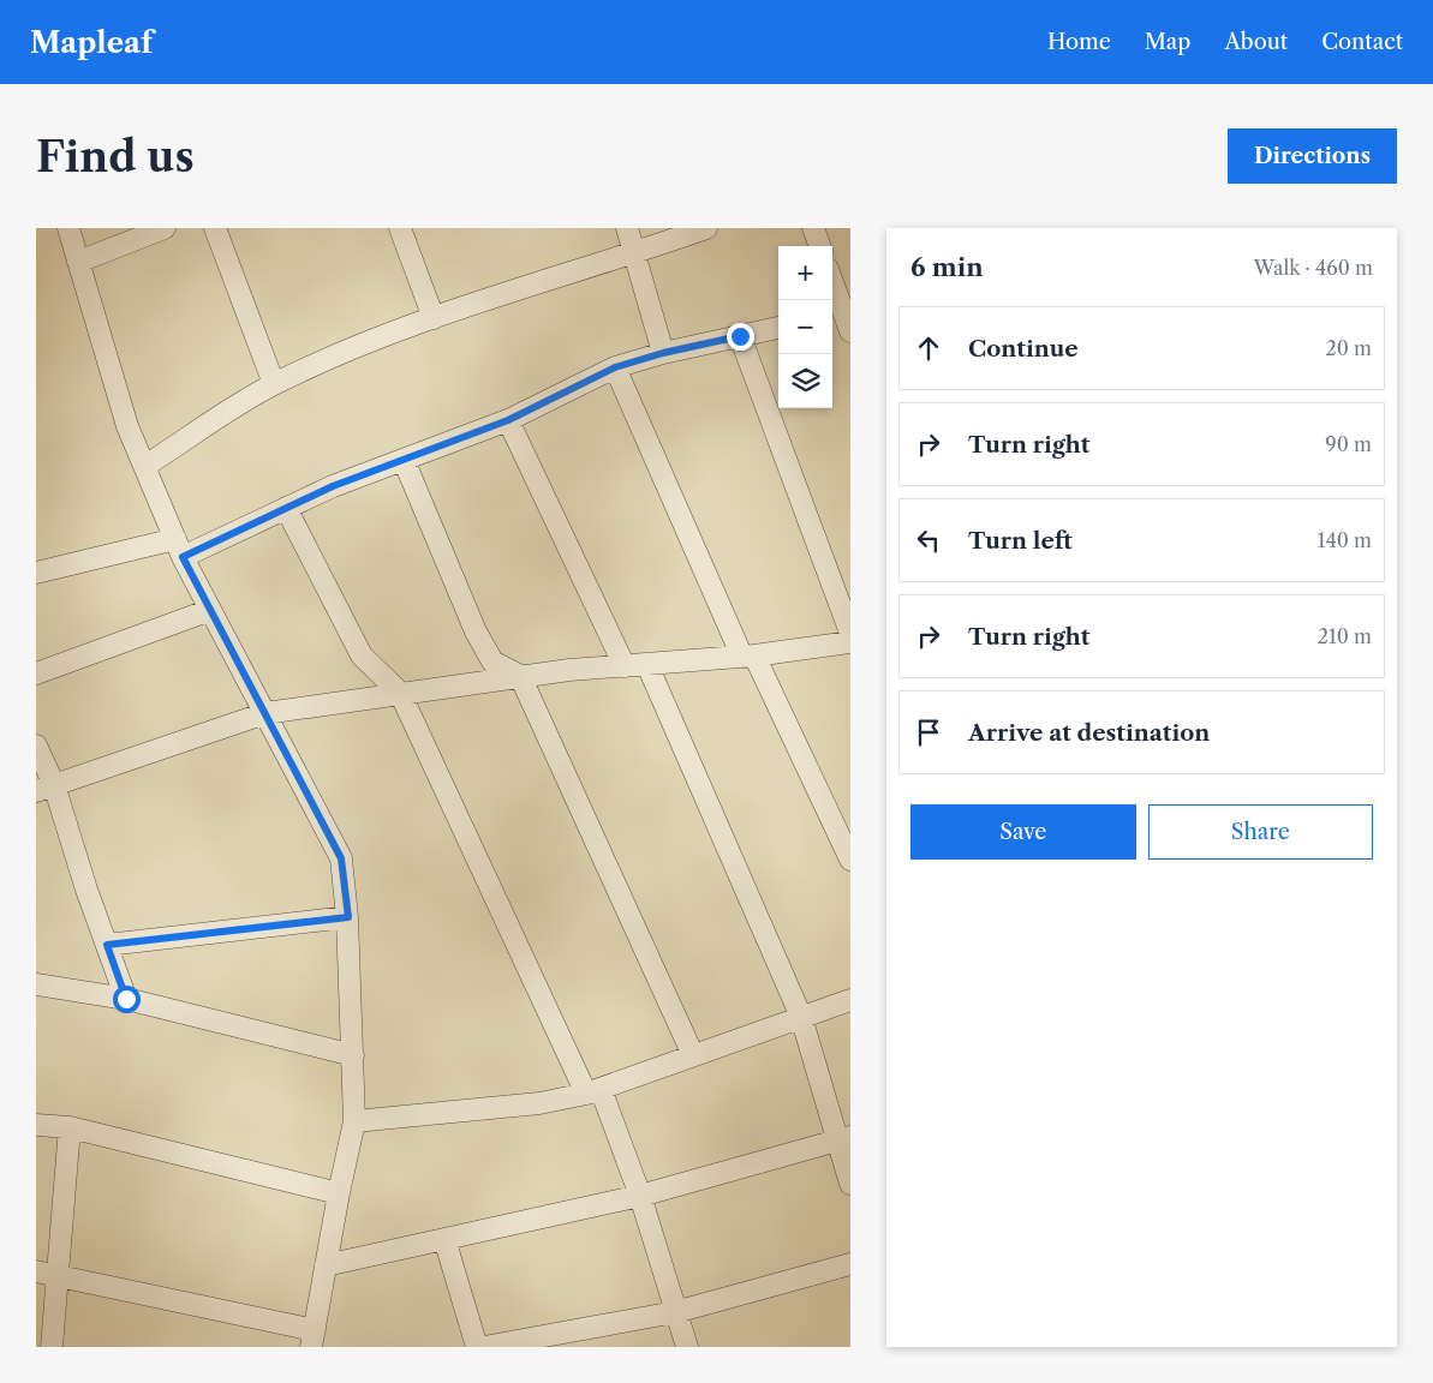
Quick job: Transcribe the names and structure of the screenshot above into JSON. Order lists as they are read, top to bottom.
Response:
{
  "page": {
    "header": "Mapleaf",
    "nav": [
      "Home",
      "Map",
      "About",
      "Contact"
    ],
    "buttons": [
      "Directions",
      ["Save", "Share"]
    ],
    "title": "Find us",
    "heading": ["6 min", "Walk · 460 m"],
    "map_buttons": ["+", "−"],
    "list": [
      ["Continue", "20 m"],
      ["Turn right", "90 m"],
      ["Turn left", "140 m"],
      ["Turn right", "210 m"],
      "Arrive at destination"
    ]
  }
}
